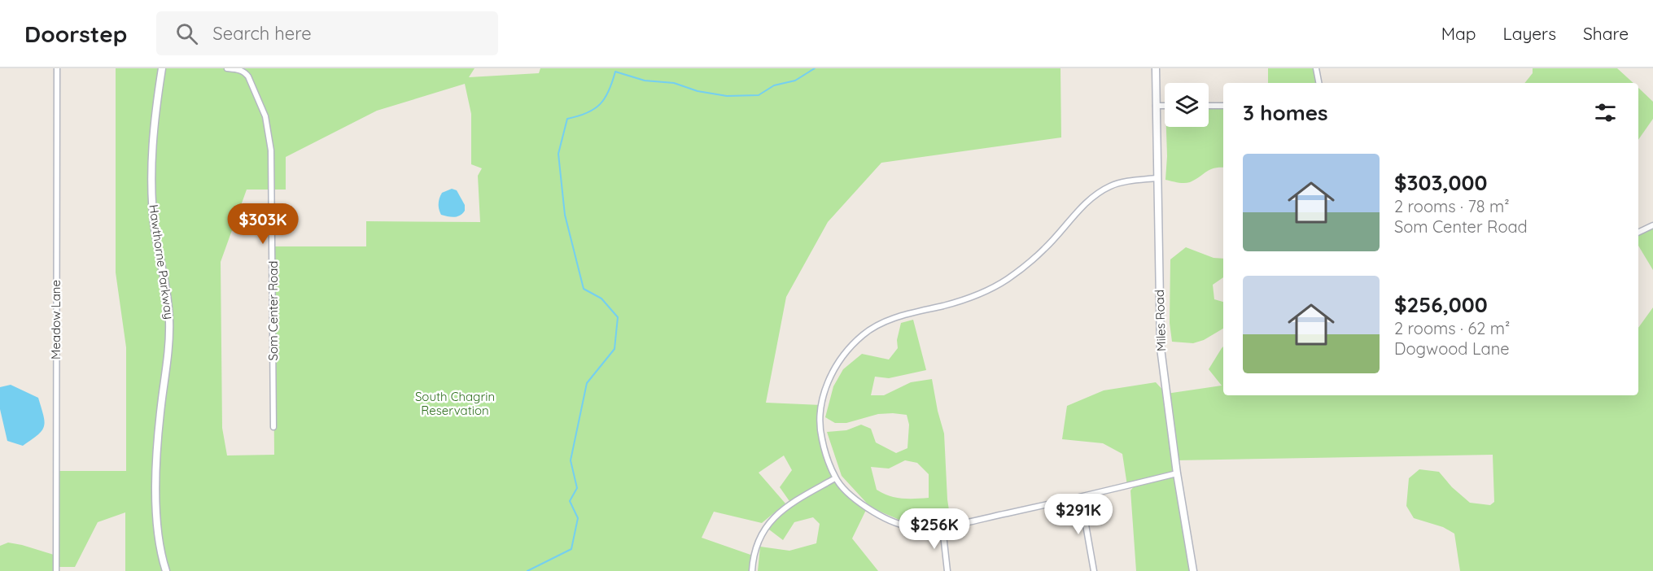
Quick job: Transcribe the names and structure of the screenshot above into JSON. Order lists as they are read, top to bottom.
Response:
{
  "streets": {
    "main road": ["Hawthorne Parkway", "Miles Road"],
    "street": ["Som Center Road", "Meadow Lane"]
  },
  "parks": ["South Chagrin Reservation"],
  "page": {
    "header": "Doorstep",
    "search": "Search here",
    "nav": ["Map", "Layers", "Share"],
    "heading": "3 homes",
    "list": [
      {
        "name": "$303,000",
        "note": "2 rooms · 78 m² · Som Center Road"
      },
      {
        "name": "$256,000",
        "note": "2 rooms · 62 m² · Dogwood Lane"
      }
    ],
    "price": ["$303K", "$291K", "$256K"]
  }
}
